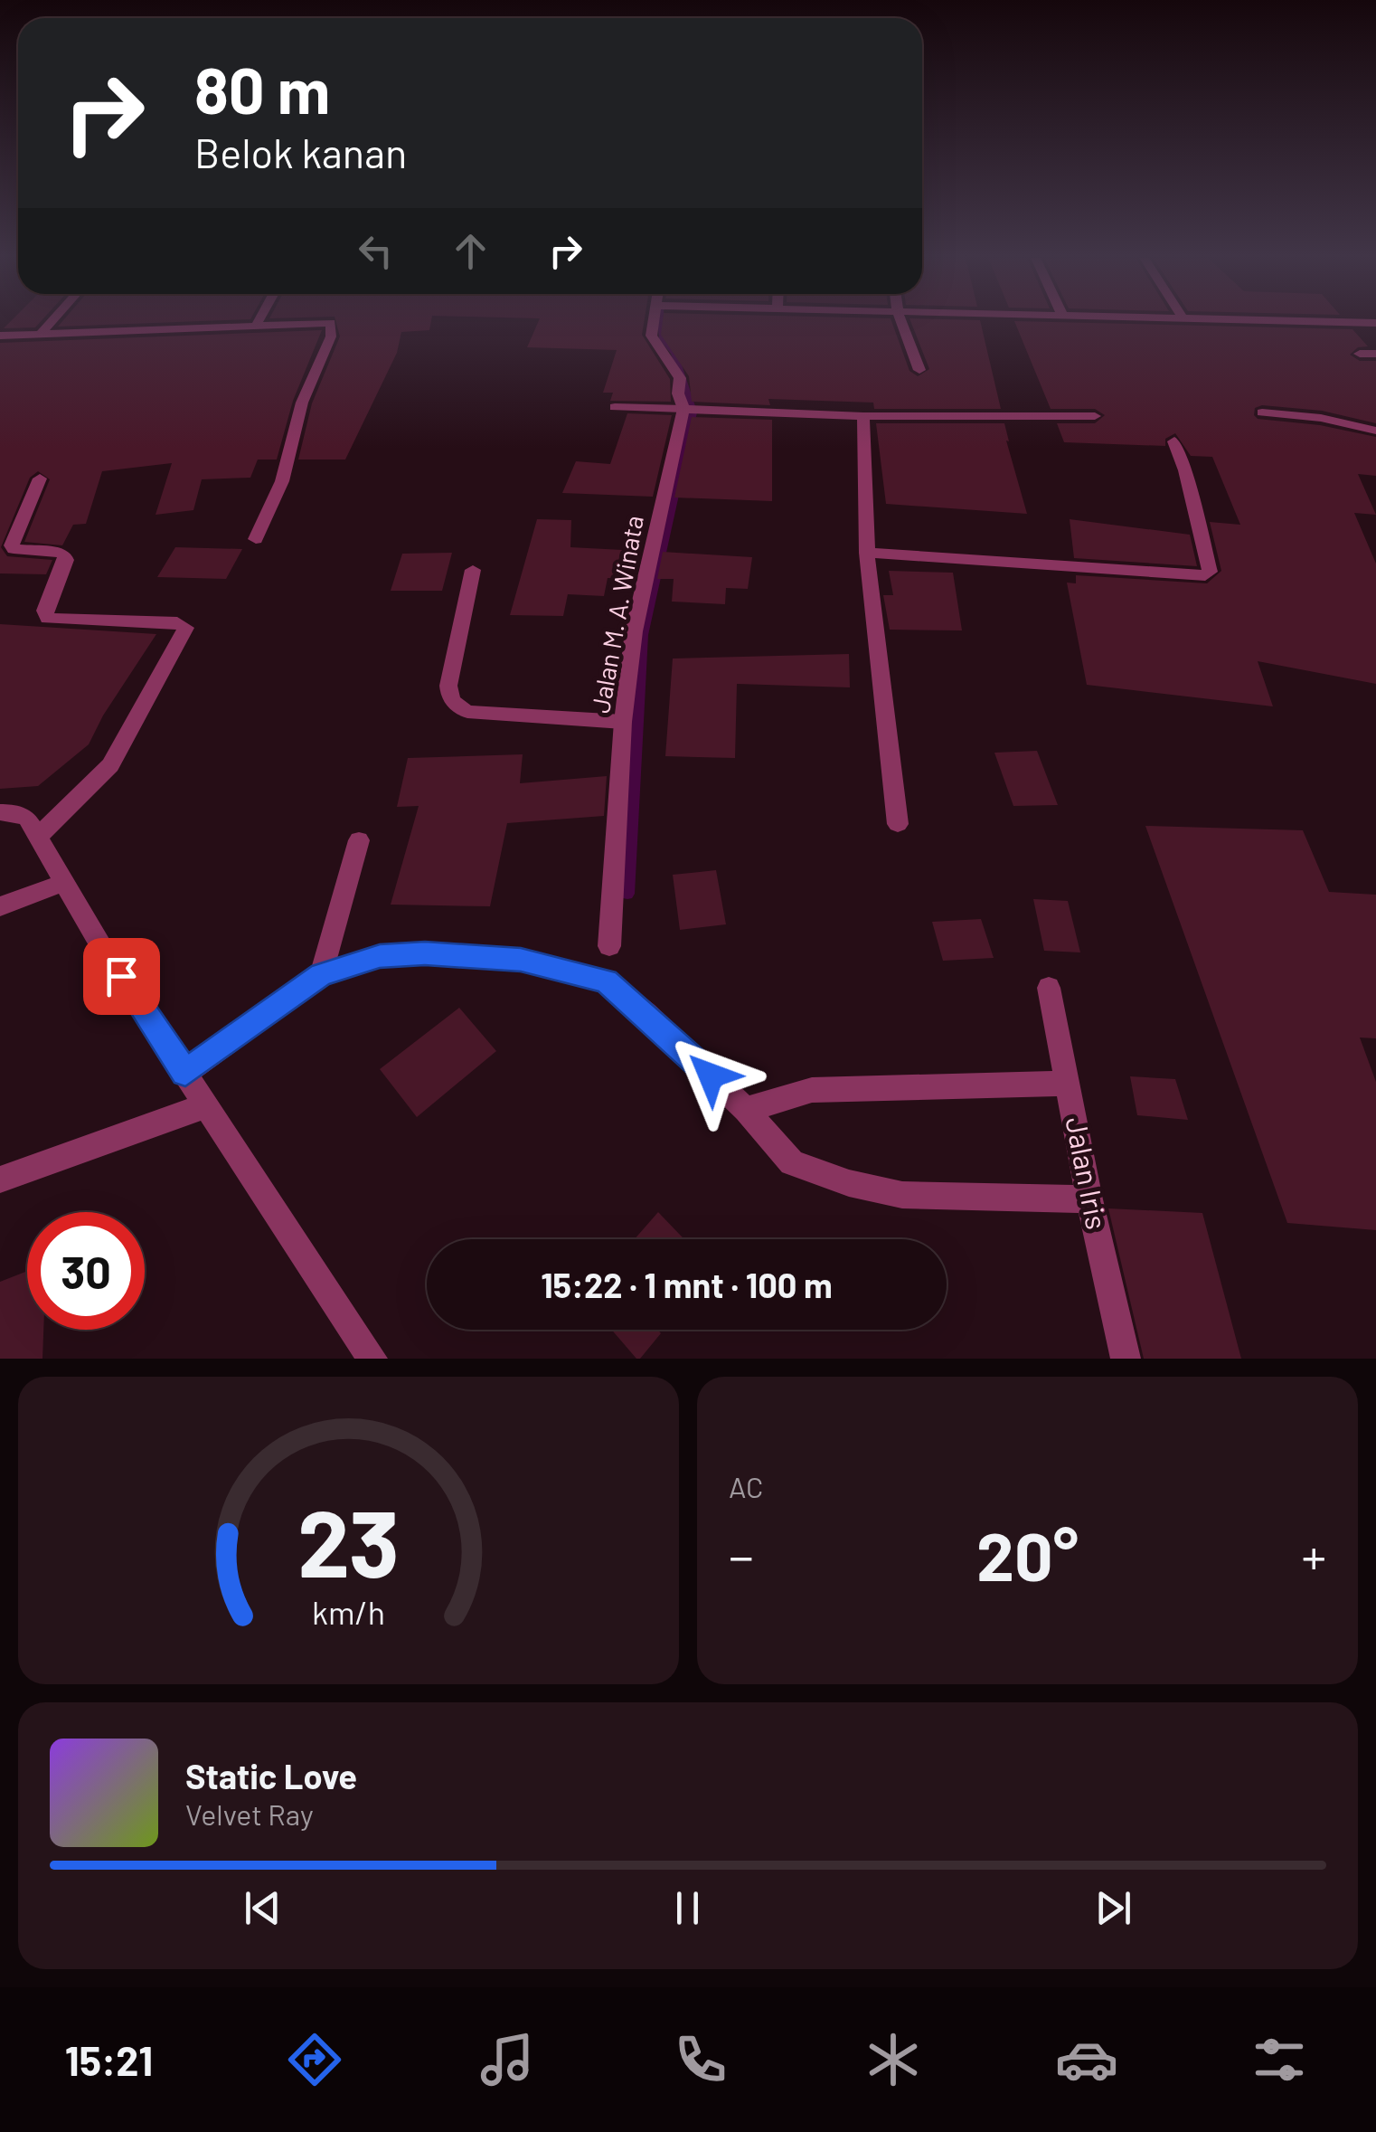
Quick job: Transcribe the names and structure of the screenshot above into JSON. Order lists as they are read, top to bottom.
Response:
{
  "streets": {
    "street": ["Jalan M. A. Winata", "Jalan Iris"]
  },
  "page": {
    "turn": ["80 m", "Belok kanan"],
    "limit": "30",
    "trip": "15:22 · 1 mnt · 100 m",
    "tile": "AC",
    "heat": ["−", "20°", "+"],
    "song": ["Static Love", "Velvet Ray"],
    "tabs": "15:21",
    "gauge": ["23", "km/h"]
  }
}
